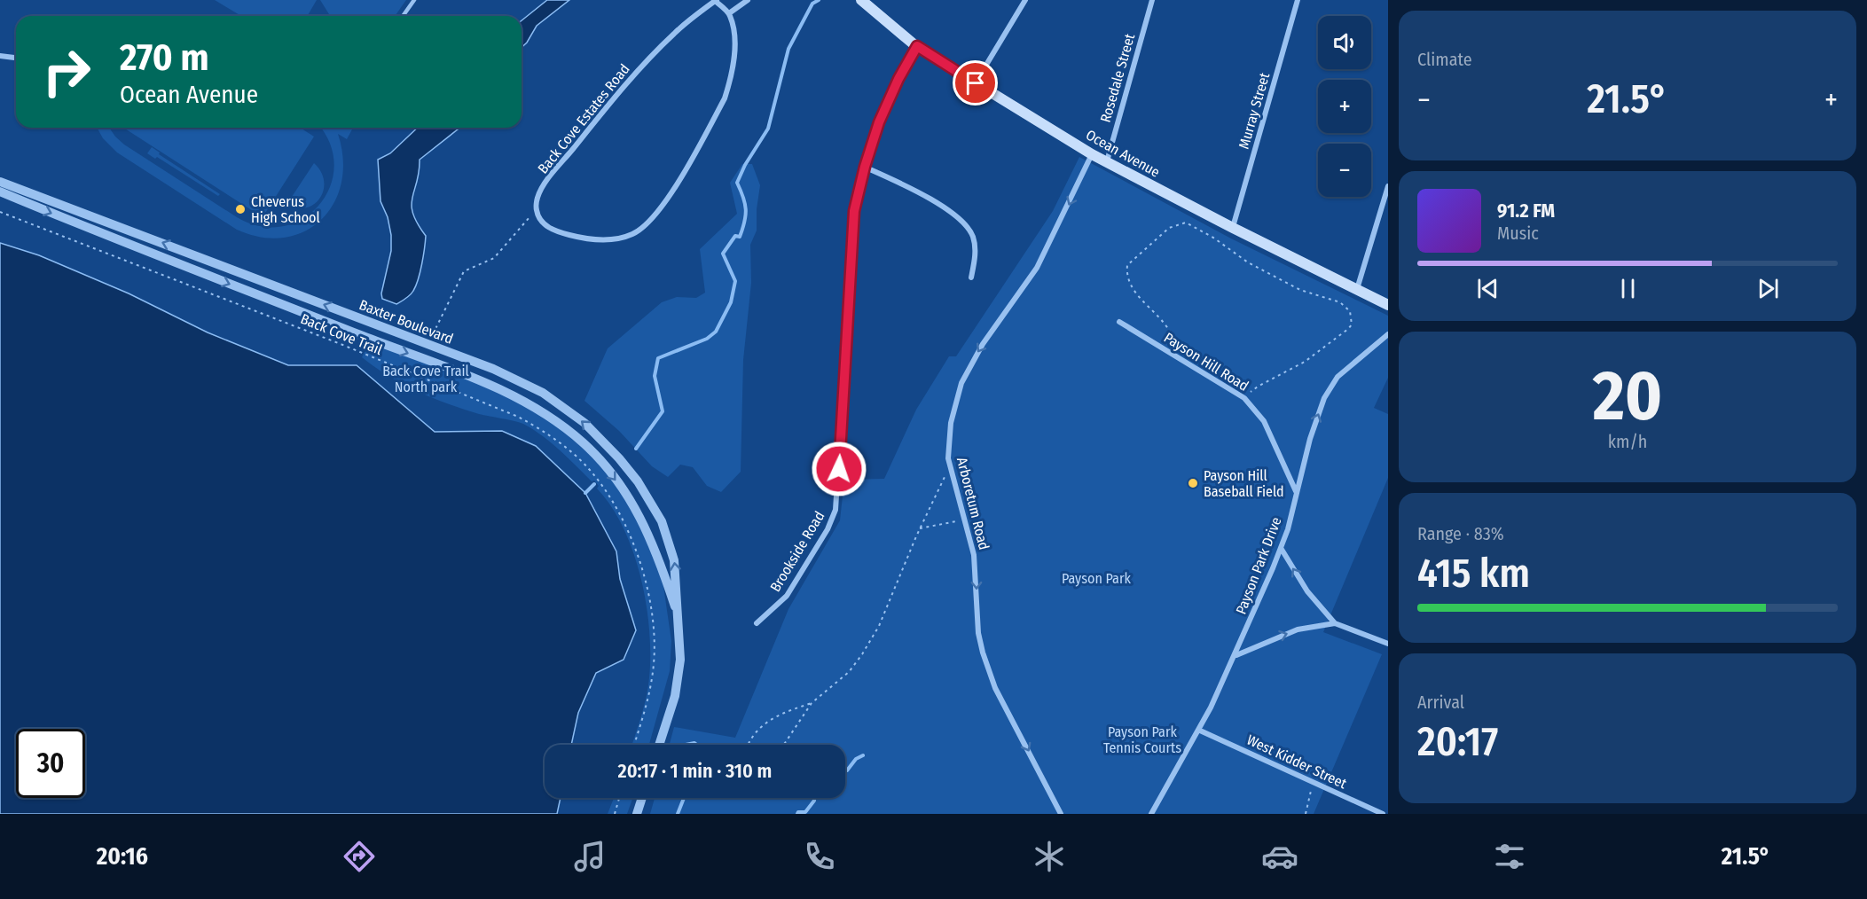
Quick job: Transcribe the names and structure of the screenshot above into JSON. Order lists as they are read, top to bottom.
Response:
{
  "streets": {
    "main road": ["Ocean Avenue"],
    "street": [
      "Rosedale Street",
      "Murray Street",
      "Back Cove Estates Road",
      "Baxter Boulevard",
      "Payson Hill Road",
      "Arboretum Road",
      "Brookside Road",
      "Payson Park Drive",
      "West Kidder Street"
    ],
    "path": ["Back Cove Trail"]
  },
  "crossings": [
    ["Rosedale Street", "Ocean Avenue"],
    ["Murray Street", "Ocean Avenue"],
    ["Ocean Avenue", "Arboretum Road"],
    ["Ocean Avenue", "Brookside Road"],
    ["Payson Hill Road", "Payson Park Drive"],
    ["Payson Park Drive", "West Kidder Street"]
  ],
  "one_way": ["Arboretum Road"],
  "parks": ["Back Cove Trail North park", "Payson Park", "Payson Park Tennis Courts"],
  "places": ["Cheverus High School", "Payson Hill Baseball Field"],
  "page": {
    "tile": [
      "Climate",
      ["20", "km/h"],
      ["Range · 83%", "415 km"],
      ["Arrival", "20:17"]
    ],
    "map_buttons": ["+", "−"],
    "turn": ["270 m", "Ocean Avenue"],
    "heat": ["−", "21.5°", "+"],
    "song": ["91.2 FM", "Music"],
    "limit": "30",
    "trip": "20:17 · 1 min · 310 m",
    "tabs": ["20:16", "21.5°"]
  }
}
